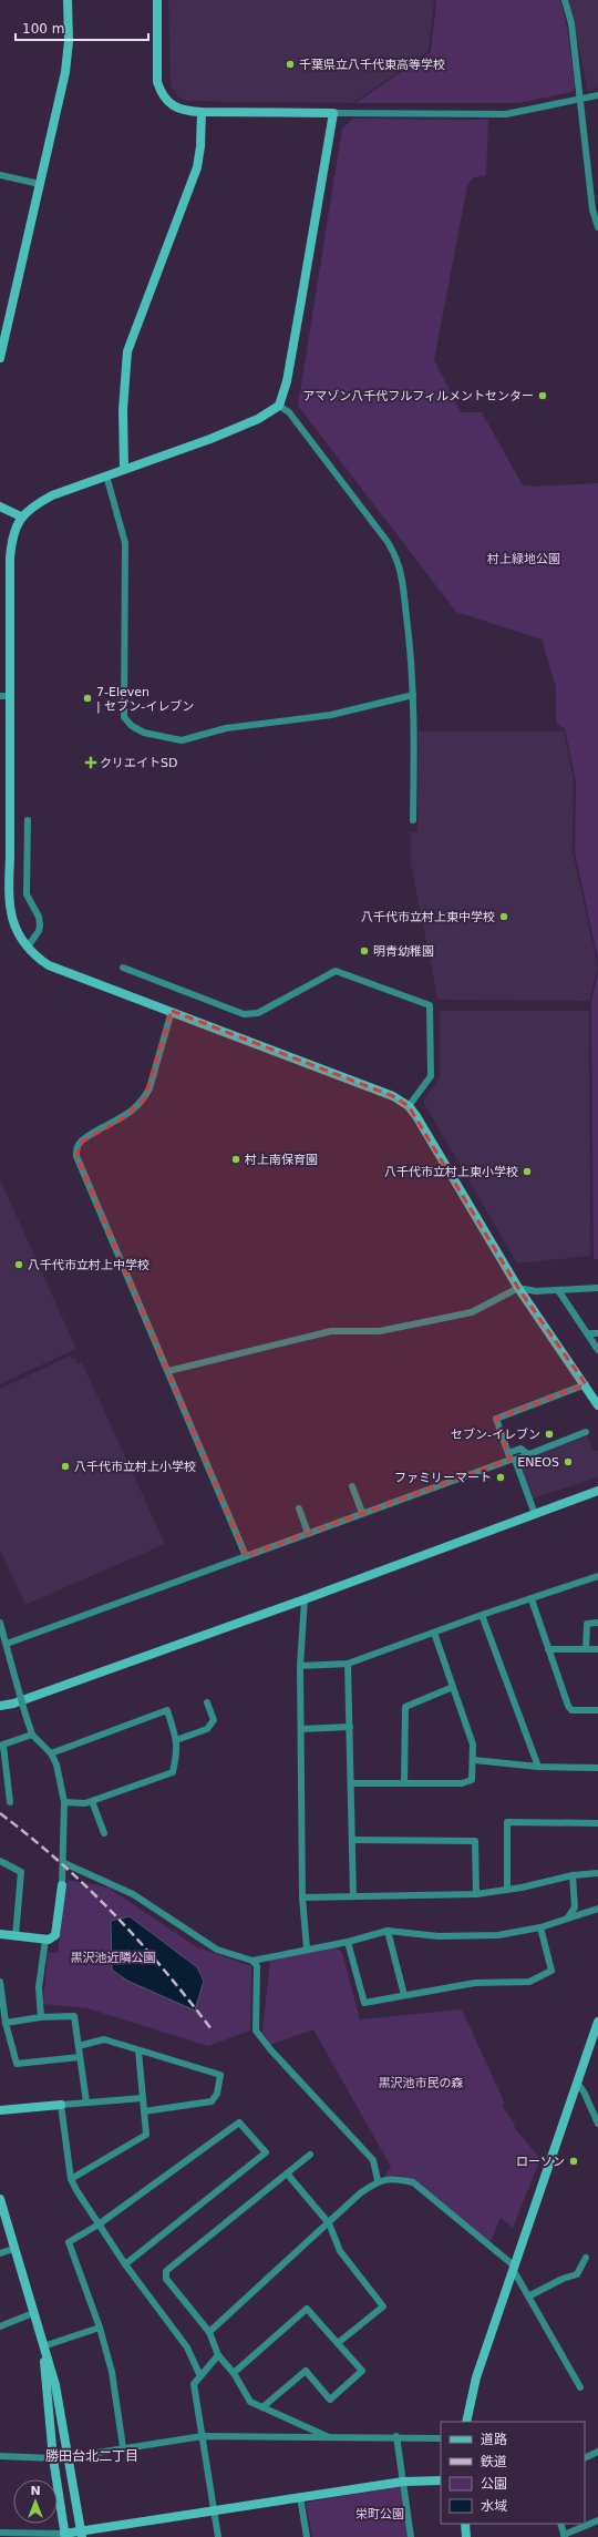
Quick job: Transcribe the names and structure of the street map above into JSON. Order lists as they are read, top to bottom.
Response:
{
  "districts": ["勝田台北二丁目"],
  "parks": [
    "村上緑地公園",
    "黒沢池近隣公園",
    "黒沢池市民の森",
    "栄町公園"
  ],
  "places": {
    "other": [
      "千葉県立八千代東高等学校",
      "アマゾン八千代フルフィルメントセンター",
      "7-Eleven | セブン-イレブン",
      "八千代市立村上東中学校",
      "明青幼稚園",
      "村上南保育園",
      "八千代市立村上東小学校",
      "八千代市立村上中学校",
      "セブン-イレブン",
      "ENEOS",
      "八千代市立村上小学校",
      "ファミリーマート",
      "ローソン"
    ],
    "health": ["クリエイトSD"]
  },
  "legend": [
    "道路",
    "鉄道",
    "公園",
    "水域"
  ],
  "scale_bar": "100 m",
  "north": "top"
}
